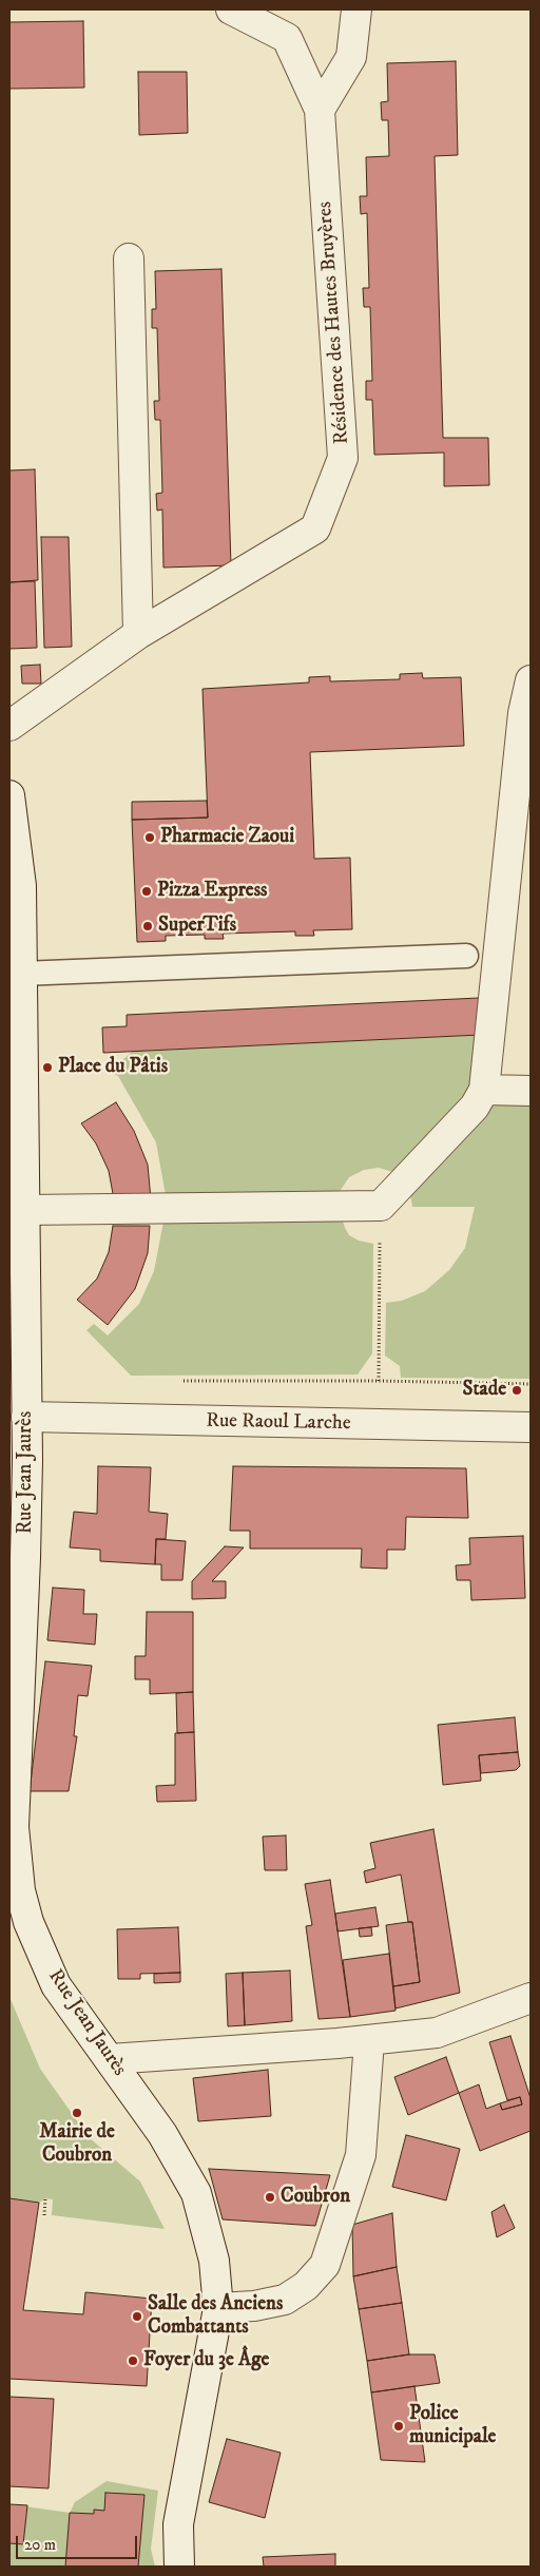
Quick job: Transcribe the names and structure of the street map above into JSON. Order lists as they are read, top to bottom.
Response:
{
  "streets": {
    "street": ["Résidence des Hautes Bruyères", "Rue Raoul Larche", "Rue Jean Jaurès"]
  },
  "crossings": [
    ["Rue Raoul Larche", "Rue Jean Jaurès"]
  ],
  "places": [
    "Pharmacie Zaoui",
    "Pizza Express",
    "SuperTifs",
    "Place du Pâtis",
    "Stade",
    "Mairie de Coubron",
    "Coubron",
    "Salle des Anciens Combattants",
    "Foyer du 3e Âge",
    "Police municipale"
  ],
  "scale_bar": "20 m"
}
